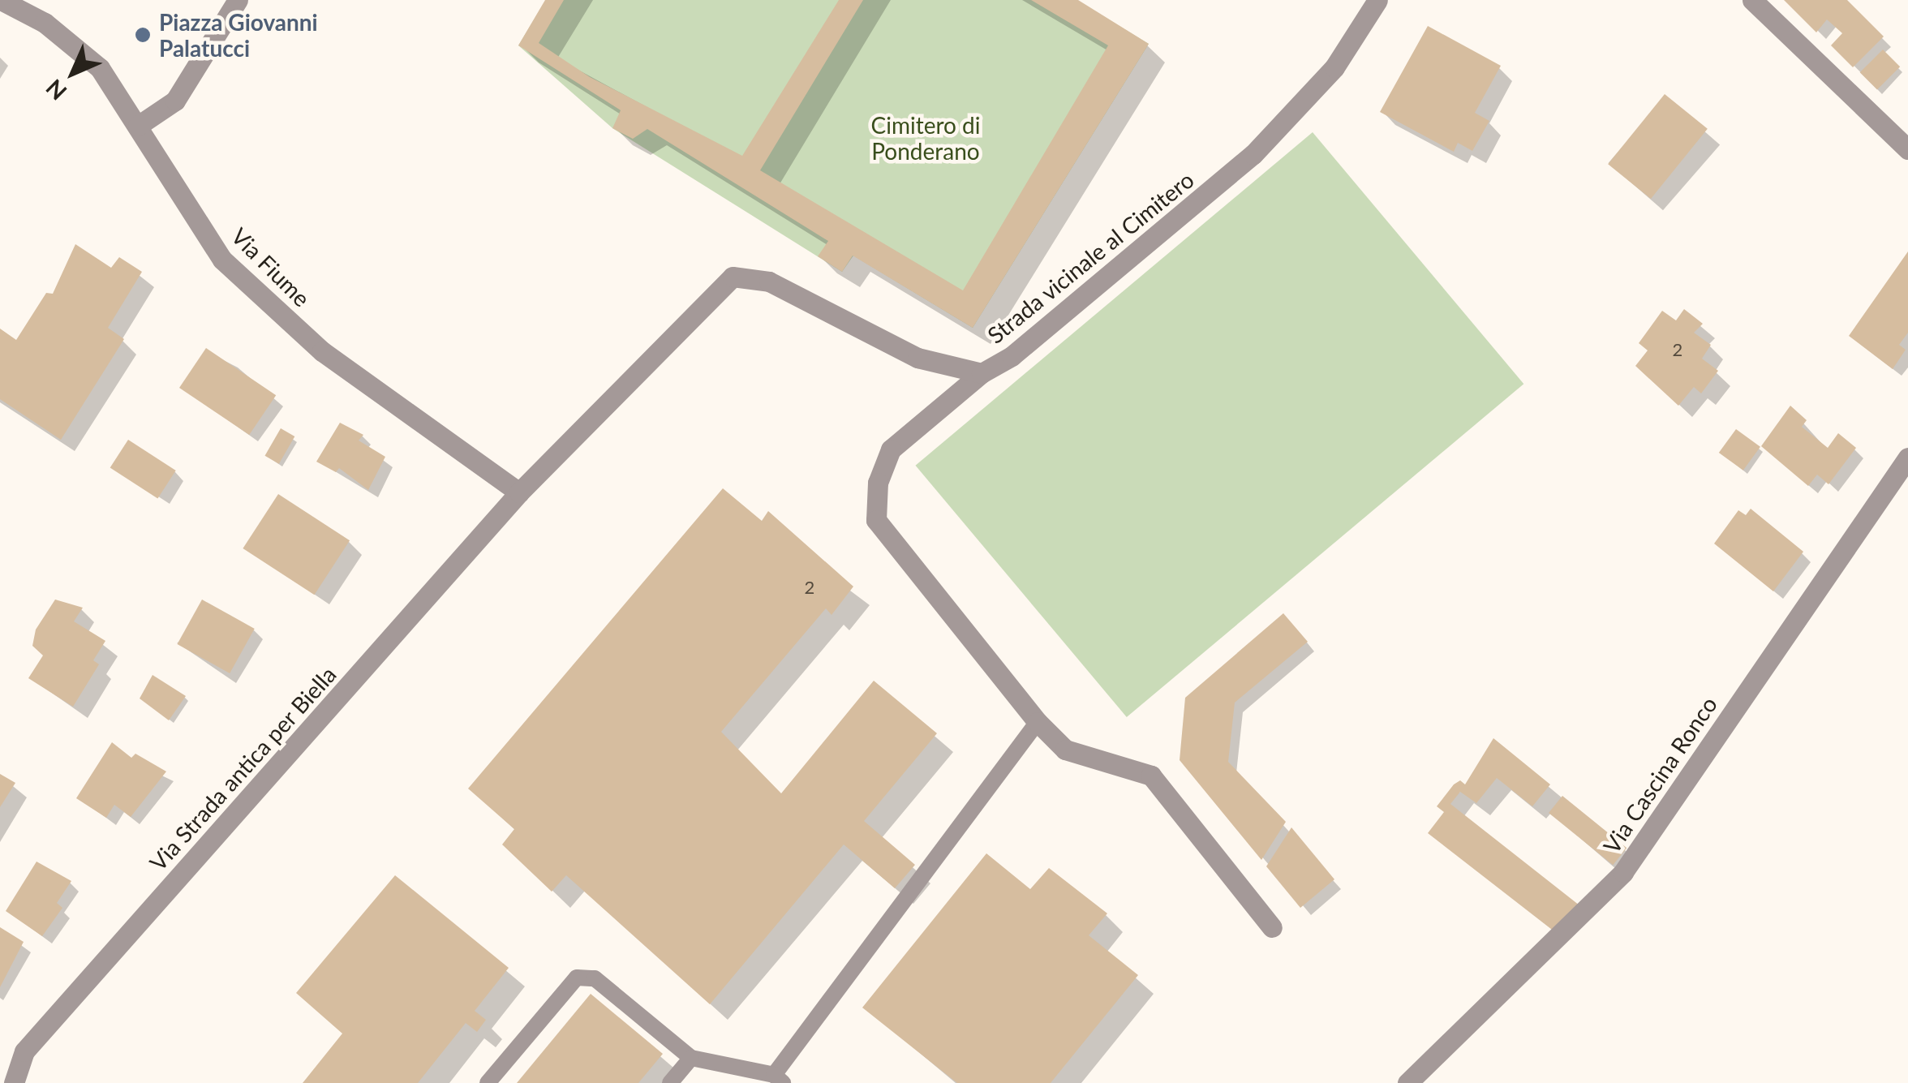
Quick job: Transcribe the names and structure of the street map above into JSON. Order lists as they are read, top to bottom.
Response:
{
  "streets": {
    "street": [
      "Strada vicinale al Cimitero",
      "Via Fiume",
      "Via Strada antica per Biella",
      "Via Cascina Ronco"
    ]
  },
  "crossings": [
    ["Strada vicinale al Cimitero", "Via Fiume"],
    ["Strada vicinale al Cimitero", "Via Strada antica per Biella"],
    ["Via Fiume", "Via Strada antica per Biella"]
  ],
  "parks": ["Cimitero di Ponderano"],
  "places": ["Piazza Giovanni Palatucci"],
  "house_numbers": ["2", "2"],
  "north": "bottom left"
}
